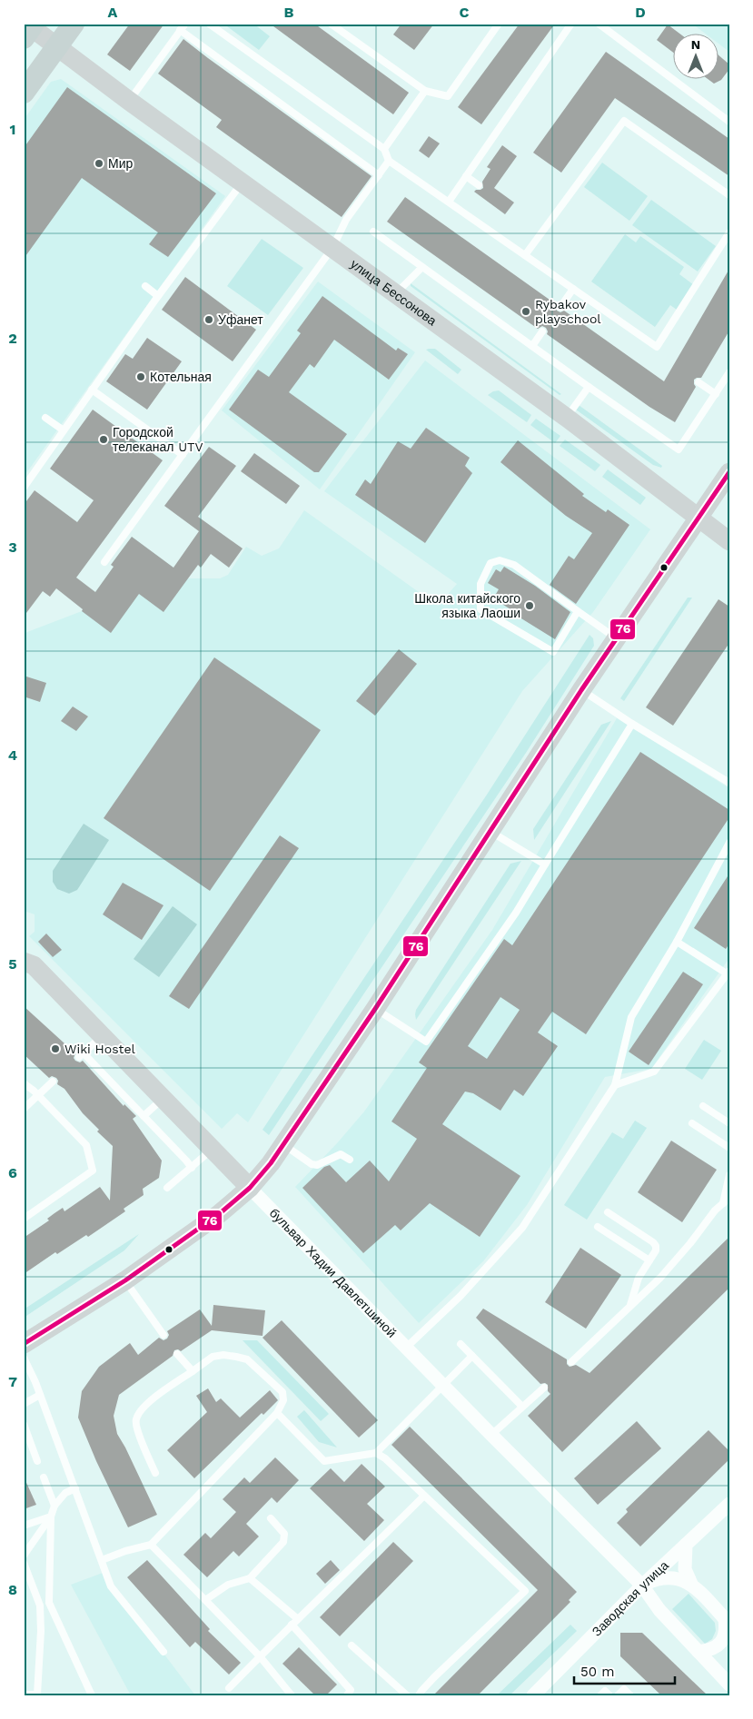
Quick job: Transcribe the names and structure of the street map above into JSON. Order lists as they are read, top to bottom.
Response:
{
  "streets": {
    "street": ["улица Бессонова", "бульвар Хадии Давлетшиной", "Заводская улица"]
  },
  "crossings": [
    ["бульвар Хадии Давлетшиной", "Заводская улица"]
  ],
  "places": [
    "Мир",
    "Rybakov playschool",
    "Уфанет",
    "Котельная",
    "Городской телеканал UTV",
    "Школа китайского языка Лаоши",
    "Wiki Hostel"
  ],
  "lines": ["transit line 76"],
  "scale_bar": "50 m",
  "north": "top",
  "grid": {
    "columns": [
      "A",
      "B",
      "C",
      "D"
    ],
    "rows": [
      "1",
      "2",
      "3",
      "4",
      "5",
      "6",
      "7",
      "8"
    ]
  }
}
